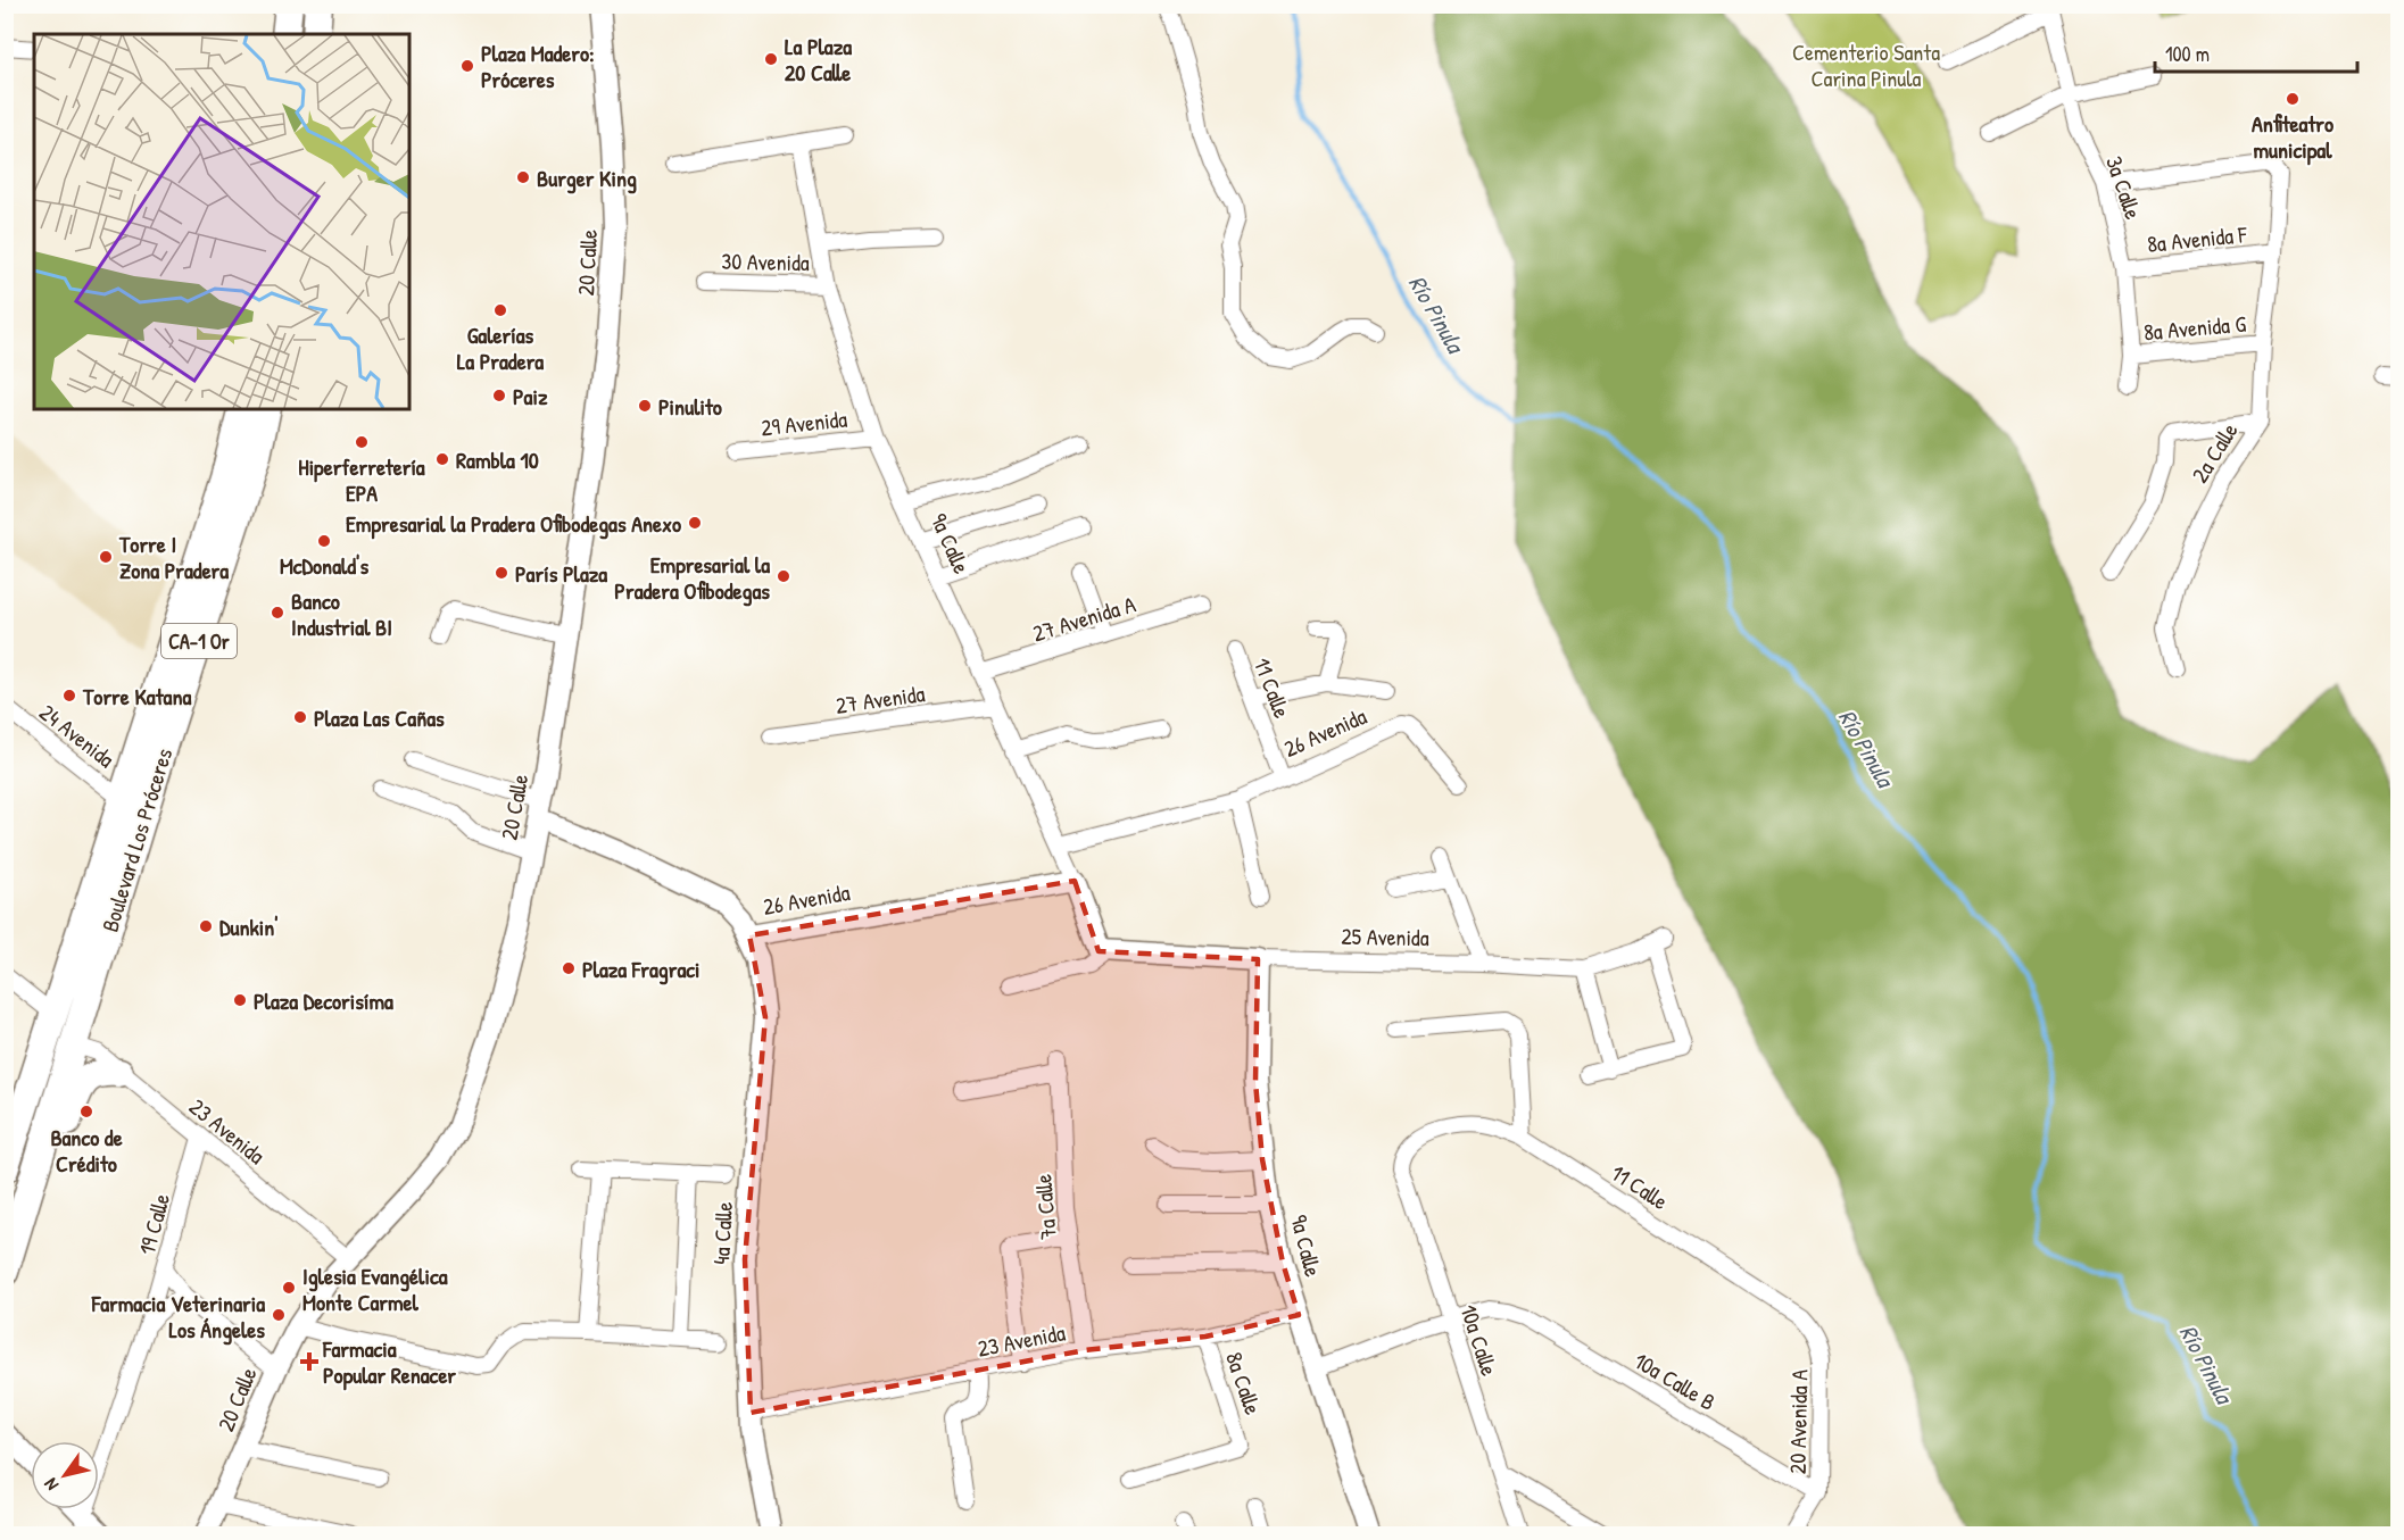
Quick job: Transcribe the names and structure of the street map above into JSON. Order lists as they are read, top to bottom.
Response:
{
  "streets": {
    "highway": ["CA-1 Or", "Boulevard Los Próceres"],
    "street": [
      "3a Calle",
      "8a Avenida F",
      "30 Avenida",
      "20 Calle",
      "8a Avenida G",
      "29 Avenida",
      "2a Calle",
      "9a Calle",
      "27 Avenida A",
      "11 Calle",
      "27 Avenida",
      "26 Avenida",
      "24 Avenida",
      "25 Avenida",
      "23 Avenida",
      "7a Calle",
      "19 Calle",
      "4a Calle",
      "10a Calle",
      "10a Calle B",
      "8a Calle",
      "20 Avenida A"
    ]
  },
  "crossings": [
    ["3a Calle", "8a Avenida F"],
    ["3a Calle", "8a Avenida G"],
    ["3a Calle", "2a Calle"],
    ["8a Avenida F", "2a Calle"],
    ["30 Avenida", "9a Calle"],
    ["20 Calle", "26 Avenida"],
    ["20 Calle", "23 Avenida"],
    ["8a Avenida G", "2a Calle"],
    ["29 Avenida", "9a Calle"],
    ["9a Calle", "27 Avenida A"],
    ["9a Calle", "27 Avenida"],
    ["9a Calle", "26 Avenida"],
    ["9a Calle", "25 Avenida"],
    ["9a Calle", "23 Avenida"],
    ["11 Calle", "26 Avenida"],
    ["11 Calle", "10a Calle"],
    ["11 Calle", "20 Avenida A"],
    ["26 Avenida", "4a Calle"],
    ["24 Avenida", "Boulevard Los Próceres"],
    ["Boulevard Los Próceres", "23 Avenida"],
    ["23 Avenida", "7a Calle"],
    ["23 Avenida", "19 Calle"],
    ["23 Avenida", "4a Calle"],
    ["23 Avenida", "8a Calle"],
    ["10a Calle", "10a Calle B"],
    ["10a Calle B", "20 Avenida A"]
  ],
  "water": ["Río Pinula"],
  "parks": ["Cementerio Santa Carina Pinula"],
  "places": {
    "other": [
      "La Plaza 20 Calle",
      "Plaza Madero: Próceres",
      "Anfiteatro municipal",
      "Burger King",
      "Galerías La Pradera",
      "Paiz",
      "Pinulito",
      "Hiperferretería EPA",
      "Rambla 10",
      "Empresarial la Pradera Ofibodegas Anexo",
      "McDonald's",
      "Torre I Zona Pradera",
      "París Plaza",
      "Empresarial la Pradera Ofibodegas",
      "Banco Industrial BI",
      "Torre Katana",
      "Plaza Las Cañas",
      "Dunkin'",
      "Plaza Fragraci",
      "Plaza Decorisíma",
      "Banco de Crédito",
      "Iglesia Evangélica Monte Carmel",
      "Farmacia Veterinaria Los Ángeles"
    ],
    "health": ["Farmacia Popular Renacer"]
  },
  "scale_bar": "100 m",
  "north": "bottom left"
}
